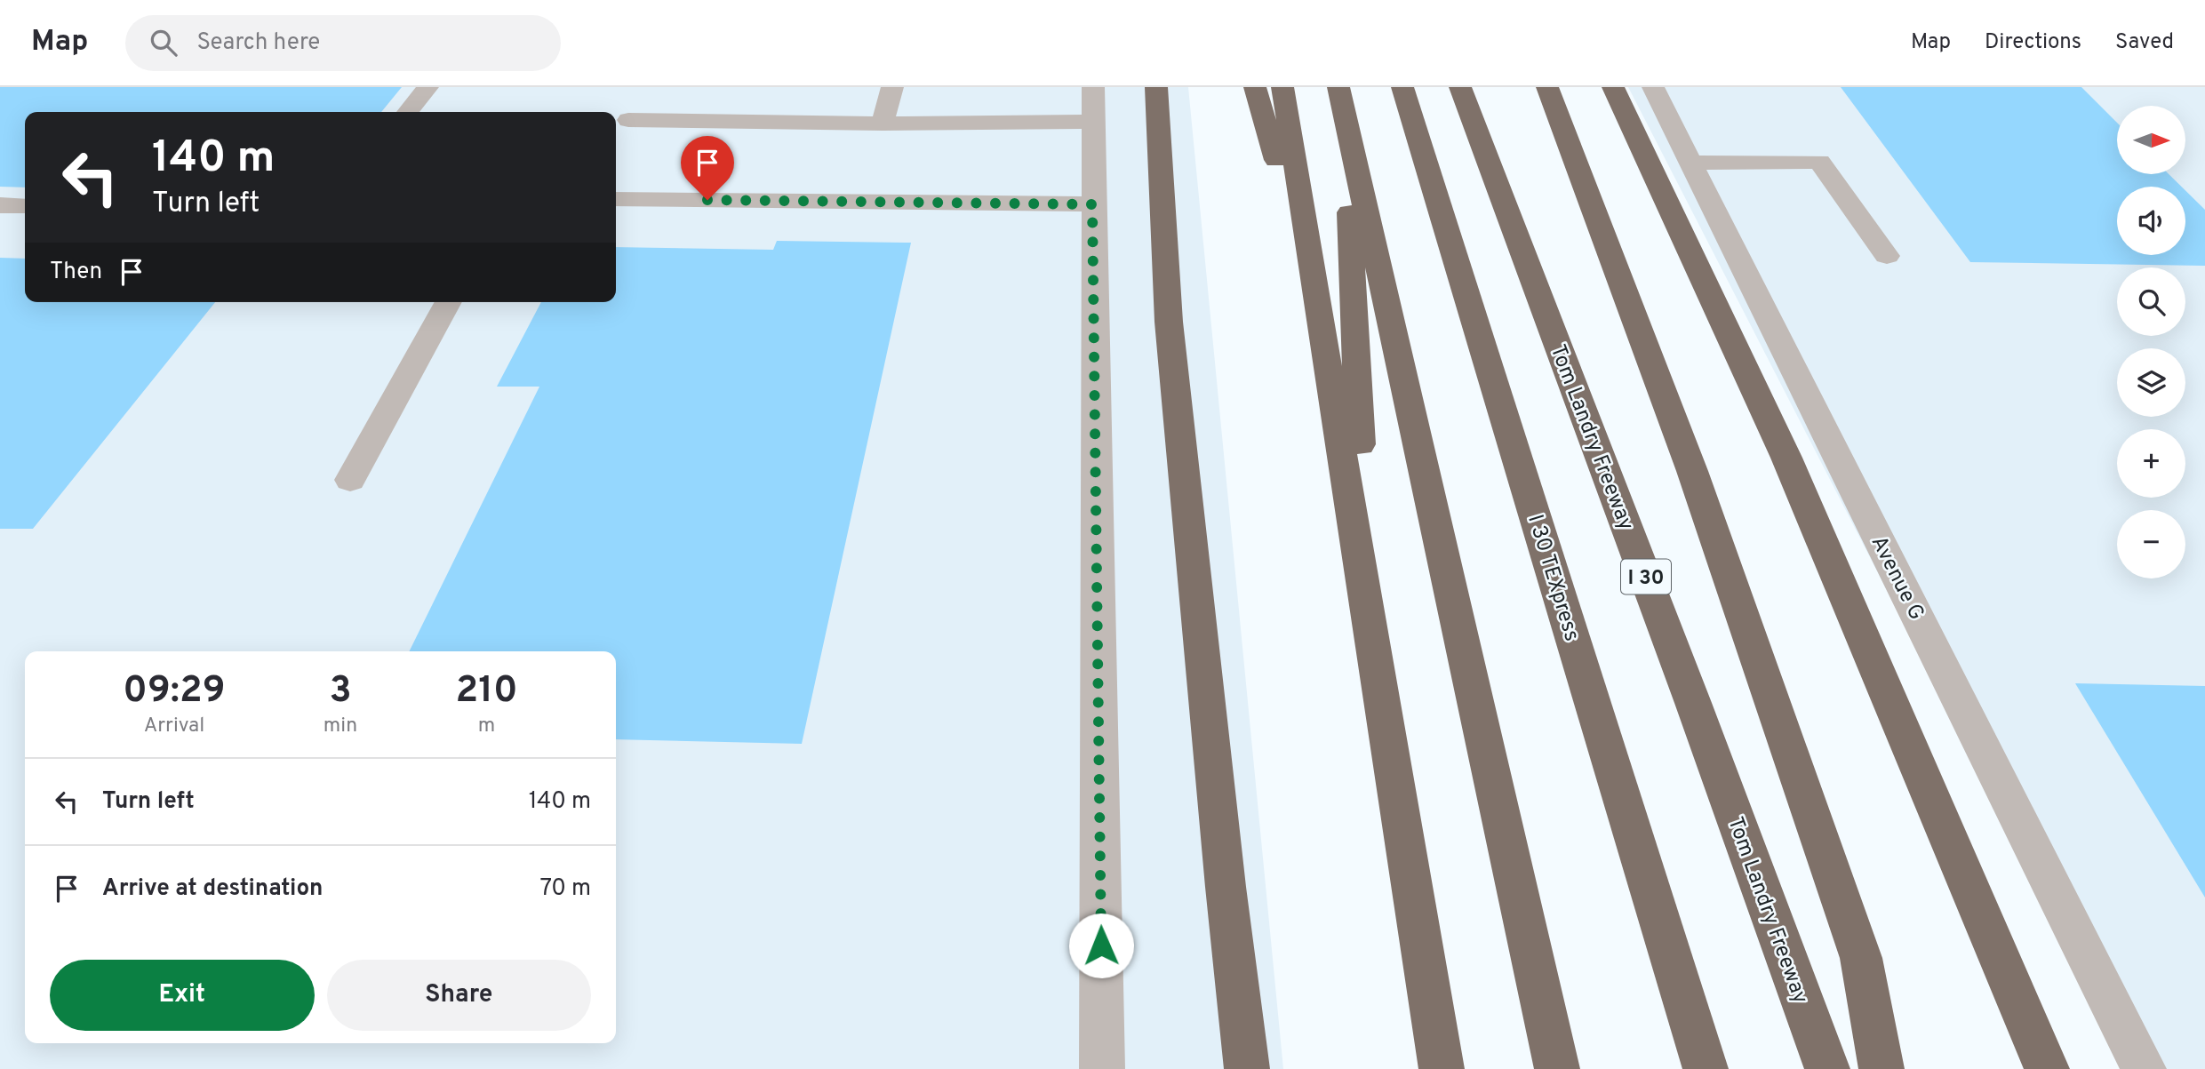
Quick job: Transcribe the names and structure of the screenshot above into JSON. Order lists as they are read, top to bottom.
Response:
{
  "streets": {
    "highway": ["Tom Landry Freeway", "I 30", "I 30 TEXpress"],
    "street": ["Avenue G"]
  },
  "north": "right",
  "page": {
    "header": "Map",
    "search": "Search here",
    "nav": ["Map", "Directions", "Saved"],
    "map_buttons": ["+", "−"],
    "turn": ["140 m", "Turn left"],
    "then": "Then",
    "eta": [
      "09:29",
      "Arrival",
      "3",
      "min",
      "210",
      "m"
    ],
    "list": [
      {
        "name": "Turn left",
        "value": "140 m"
      },
      {
        "name": "Arrive at destination",
        "value": "70 m"
      }
    ],
    "buttons": ["Exit", "Share"]
  }
}
